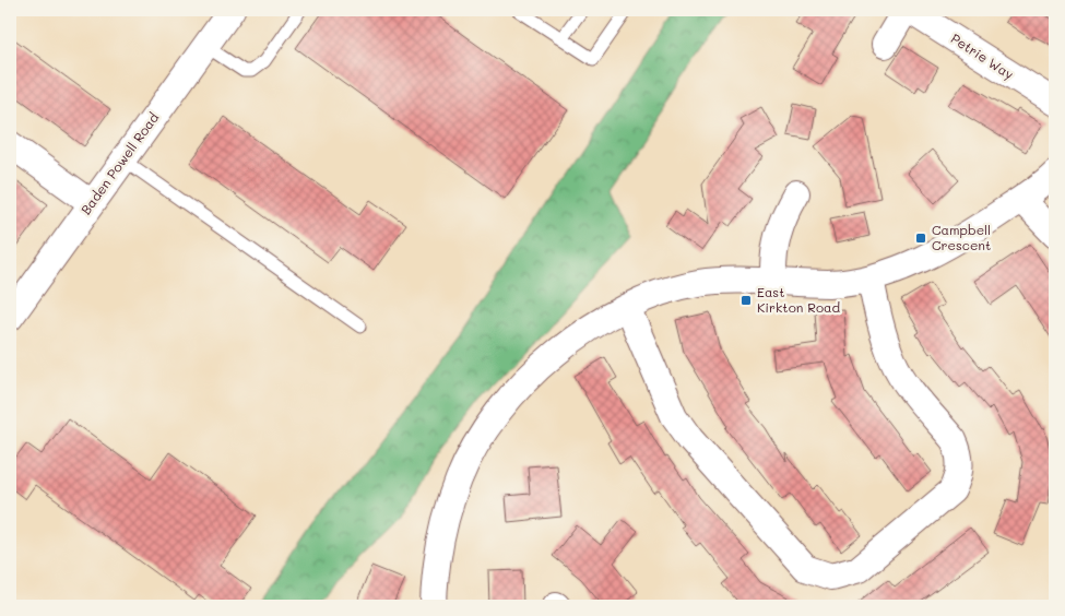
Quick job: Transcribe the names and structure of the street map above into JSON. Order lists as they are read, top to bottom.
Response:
{
  "streets": {
    "street": ["Petrie Way", "Baden Powell Road"]
  },
  "places": {
    "transit": ["Campbell Crescent", "East Kirkton Road"]
  }
}
